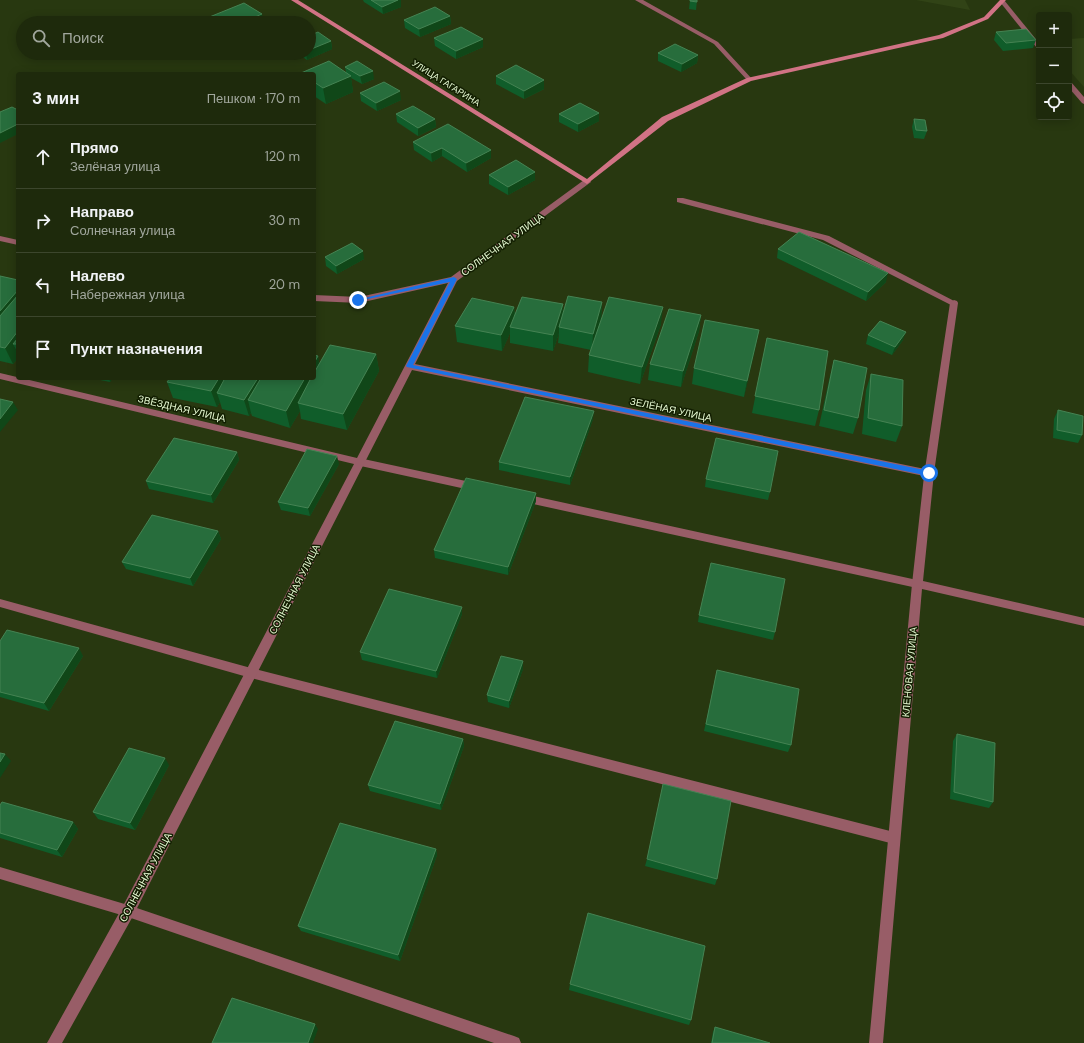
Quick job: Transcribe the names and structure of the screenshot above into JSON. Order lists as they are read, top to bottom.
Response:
{
  "streets": {
    "street": [
      "УЛИЦА ГАГАРИНА",
      "СОЛНЕЧНАЯ УЛИЦА",
      "ЗВЁЗДНАЯ УЛИЦА",
      "ЗЕЛЁНАЯ УЛИЦА",
      "КЛЕНОВАЯ УЛИЦА"
    ]
  },
  "crossings": [
    ["УЛИЦА ГАГАРИНА", "СОЛНЕЧНАЯ УЛИЦА"],
    ["СОЛНЕЧНАЯ УЛИЦА", "ЗВЁЗДНАЯ УЛИЦА"],
    ["СОЛНЕЧНАЯ УЛИЦА", "ЗЕЛЁНАЯ УЛИЦА"],
    ["ЗЕЛЁНАЯ УЛИЦА", "КЛЕНОВАЯ УЛИЦА"]
  ],
  "page": {
    "map_buttons": ["+", "−"],
    "search": "Поиск",
    "heading": ["3 мин", "Пешком · 170 m"],
    "list": [
      ["Прямо", "Зелёная улица", "120 m"],
      ["Направо", "Солнечная улица", "30 m"],
      ["Налево", "Набережная улица", "20 m"],
      "Пункт назначения"
    ]
  }
}
